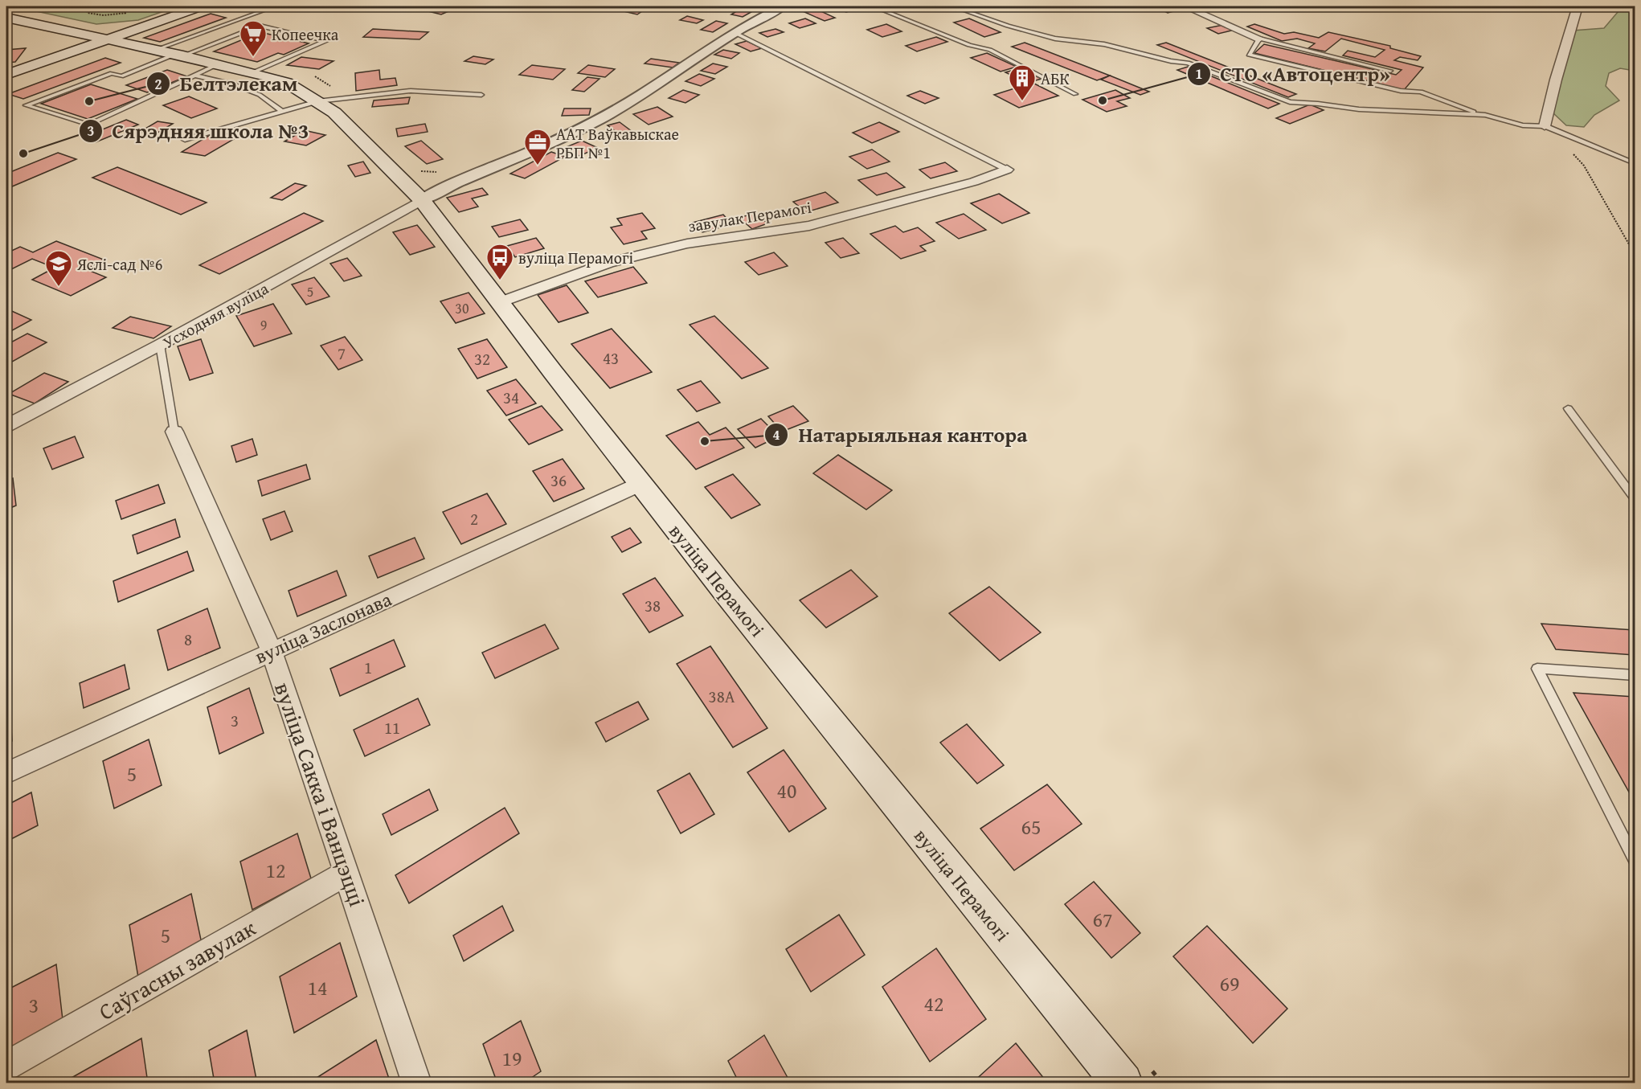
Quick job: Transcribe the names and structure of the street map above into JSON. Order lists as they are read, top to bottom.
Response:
{
  "streets": {
    "main road": ["вуліца Перамогі"],
    "street": [
      "завулак Перамогі",
      "Усходняя вуліца",
      "вуліца Заслонава",
      "вуліца Сакка і Ванцэцці",
      "Саўгасны завулак"
    ]
  },
  "crossings": [
    ["завулак Перамогі", "вуліца Перамогі"],
    ["Усходняя вуліца", "вуліца Перамогі"],
    ["вуліца Перамогі", "вуліца Заслонава"],
    ["вуліца Заслонава", "вуліца Сакка і Ванцэцці"],
    ["вуліца Сакка і Ванцэцці", "Саўгасны завулак"]
  ],
  "places": {
    "supermarket": ["Копеечка"],
    "other": [
      "СТО «Автоцентр»",
      "Белтэлекам",
      "Сярэдняя школа №3",
      "Натарыяльная кантора"
    ],
    "building": ["АБК"],
    "office": ["ААТ Ваўкавыскае РБП №1"],
    "bus stop": ["вуліца Перамогі"],
    "school or university": ["Яслі-сад №6"]
  },
  "house_numbers": [
    "5",
    "30",
    "9",
    "7",
    "43",
    "32",
    "34",
    "36",
    "2",
    "38",
    "8",
    "1",
    "38А",
    "3",
    "11",
    "5",
    "40",
    "65",
    "12",
    "67",
    "5",
    "69",
    "14",
    "42",
    "3",
    "19"
  ]
}
